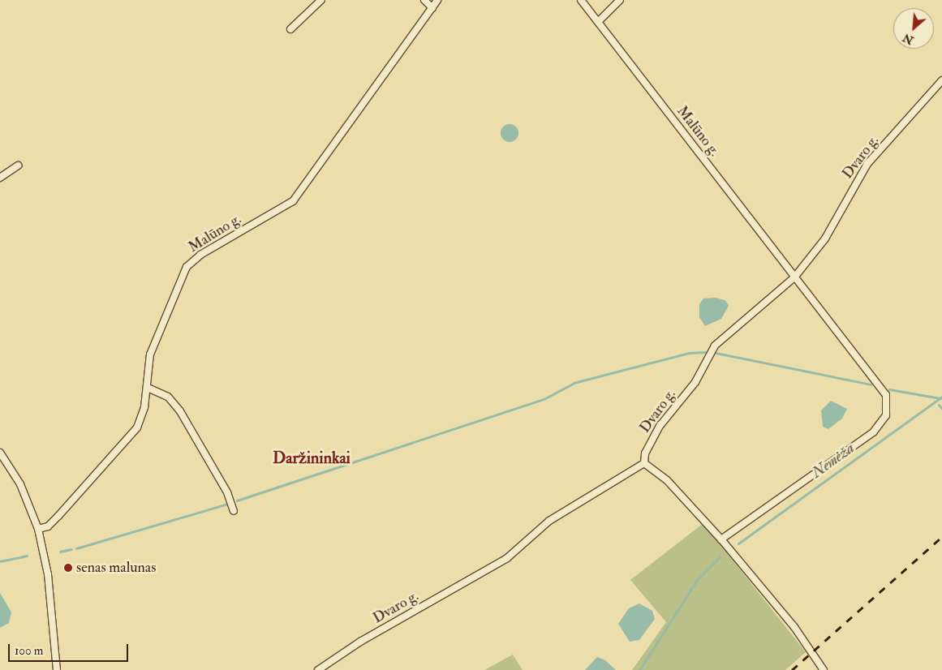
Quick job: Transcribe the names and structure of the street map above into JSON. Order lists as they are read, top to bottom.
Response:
{
  "streets": {
    "street": ["Malūno g.", "Dvaro g."]
  },
  "crossings": [
    ["Malūno g.", "Dvaro g."]
  ],
  "districts": ["Daržininkai"],
  "water": ["Nemėža"],
  "places": ["senas malunas"],
  "scale_bar": "100 m",
  "north": "bottom left"
}
